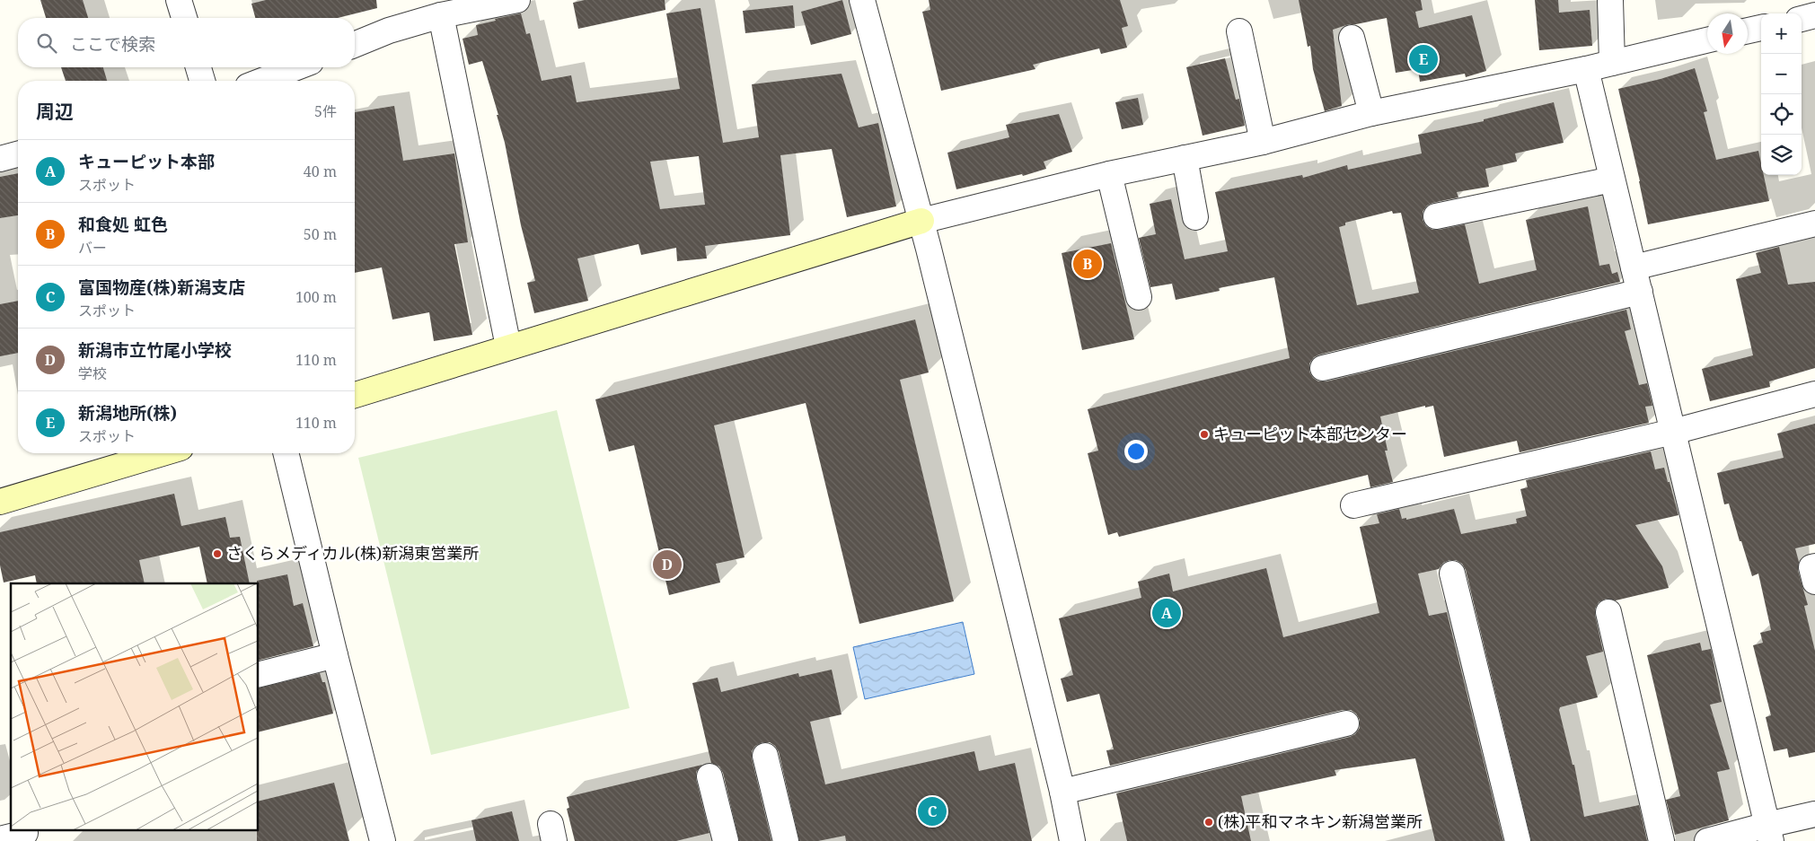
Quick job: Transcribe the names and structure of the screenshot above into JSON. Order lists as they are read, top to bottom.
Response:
{
  "places": ["キューピット本部センター", "さくらメディカル(株)新潟東営業所", "(株)平和マネキン新潟営業所"],
  "north": "bottom",
  "page": {
    "map_buttons": ["+", "−"],
    "search": "ここで検索",
    "pins": [
      "E",
      "B",
      "D",
      "A",
      "C"
    ],
    "heading": ["周辺", "5件"],
    "list": [
      {
        "mark": "A",
        "name": "キューピット本部",
        "note": "スポット",
        "value": "40 m"
      },
      {
        "mark": "B",
        "name": "和食処 虹色",
        "note": "バー",
        "value": "50 m"
      },
      {
        "mark": "C",
        "name": "富国物産(株)新潟支店",
        "note": "スポット",
        "value": "100 m"
      },
      {
        "mark": "D",
        "name": "新潟市立竹尾小学校",
        "note": "学校",
        "value": "110 m"
      },
      {
        "mark": "E",
        "name": "新潟地所(株)",
        "note": "スポット",
        "value": "110 m"
      }
    ]
  }
}
